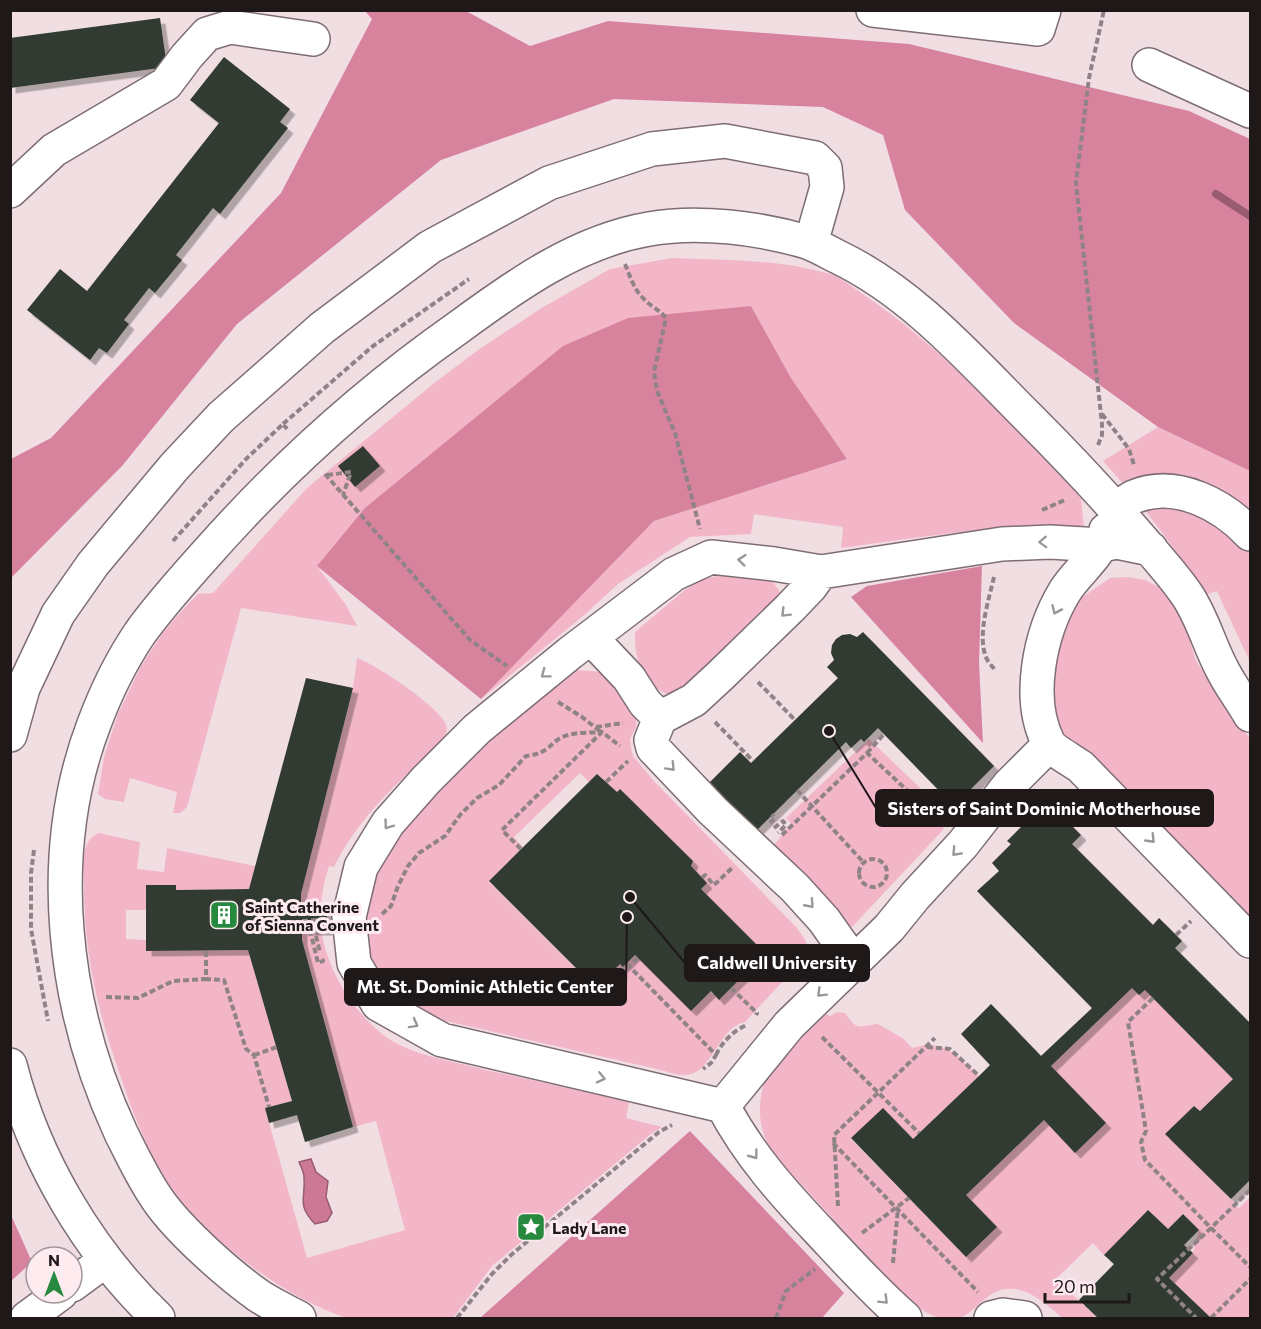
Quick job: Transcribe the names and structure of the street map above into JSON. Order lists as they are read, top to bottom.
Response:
{
  "places": {
    "other": ["Sisters of Saint Dominic Motherhouse", "Caldwell University", "Mt. St. Dominic Athletic Center"],
    "building": ["Saint Catherine of Sienna Convent"],
    "place": ["Lady Lane"]
  },
  "scale_bar": "20 m",
  "north": "top"
}
